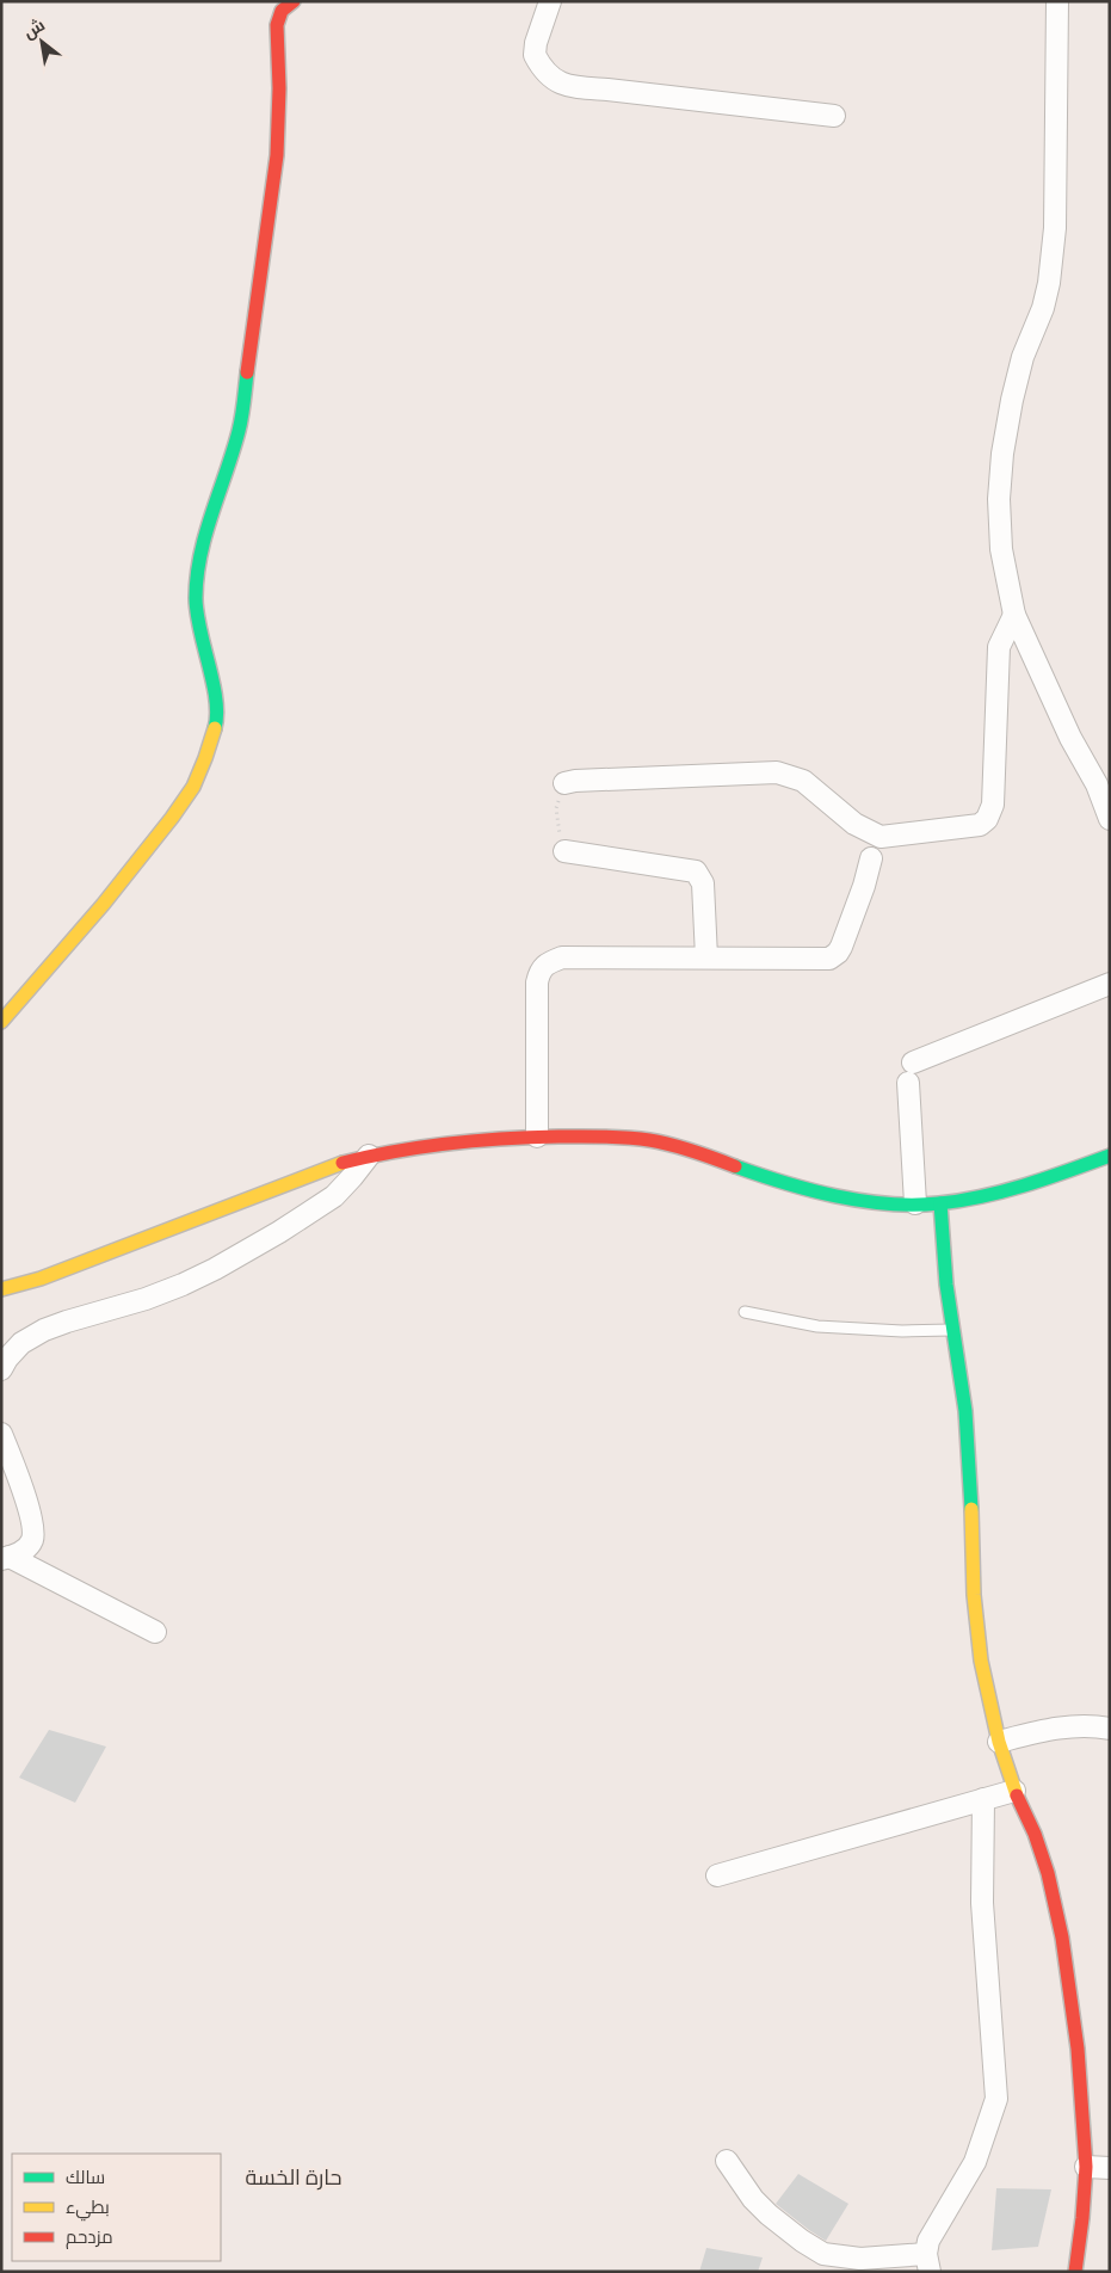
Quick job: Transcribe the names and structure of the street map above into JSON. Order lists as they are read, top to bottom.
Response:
{
  "districts": ["حارة الخسة"],
  "legend": ["سالك", "بطيء", "مزدحم"],
  "north": "top left"
}
